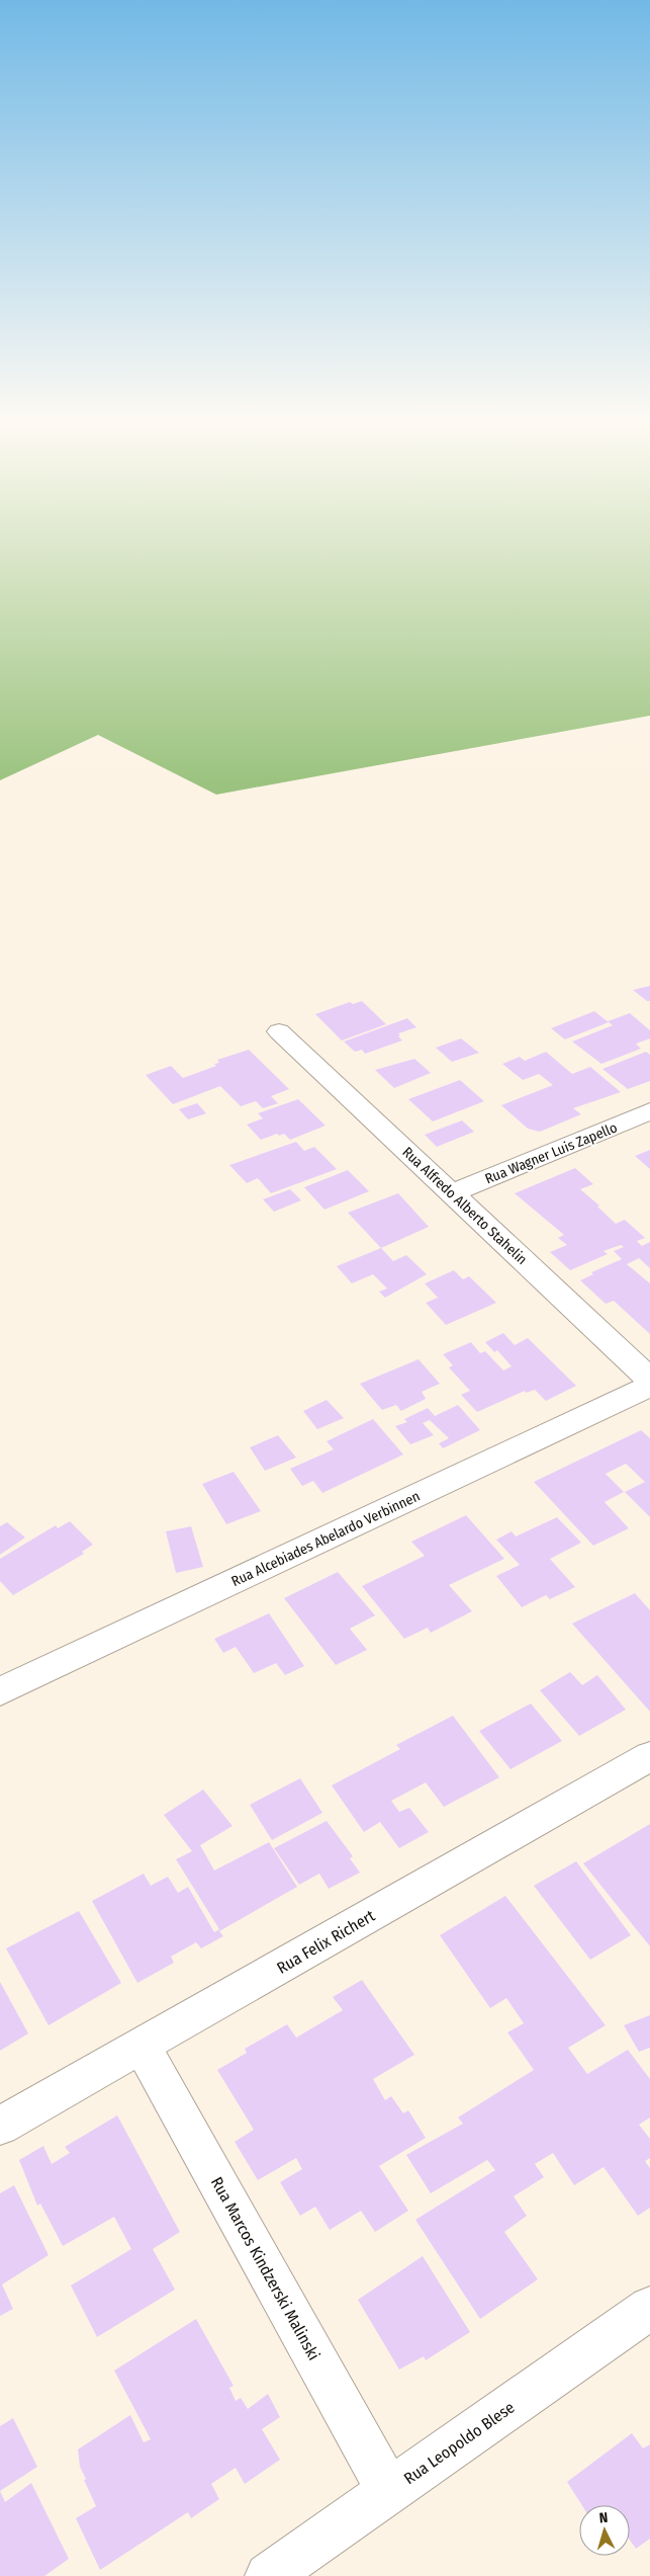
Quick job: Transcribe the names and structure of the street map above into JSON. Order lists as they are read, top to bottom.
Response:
{
  "streets": {
    "street": [
      "Rua Wagner Luis Zapello",
      "Rua Alfredo Alberto Stahelin",
      "Rua Alcebiades Abelardo Verbinnen",
      "Rua Felix Richert",
      "Rua Marcos Kindzerski Malinski",
      "Rua Leopoldo Blese"
    ]
  },
  "crossings": [
    ["Rua Wagner Luis Zapello", "Rua Alfredo Alberto Stahelin"],
    ["Rua Felix Richert", "Rua Marcos Kindzerski Malinski"],
    ["Rua Marcos Kindzerski Malinski", "Rua Leopoldo Blese"]
  ],
  "north": "top"
}
